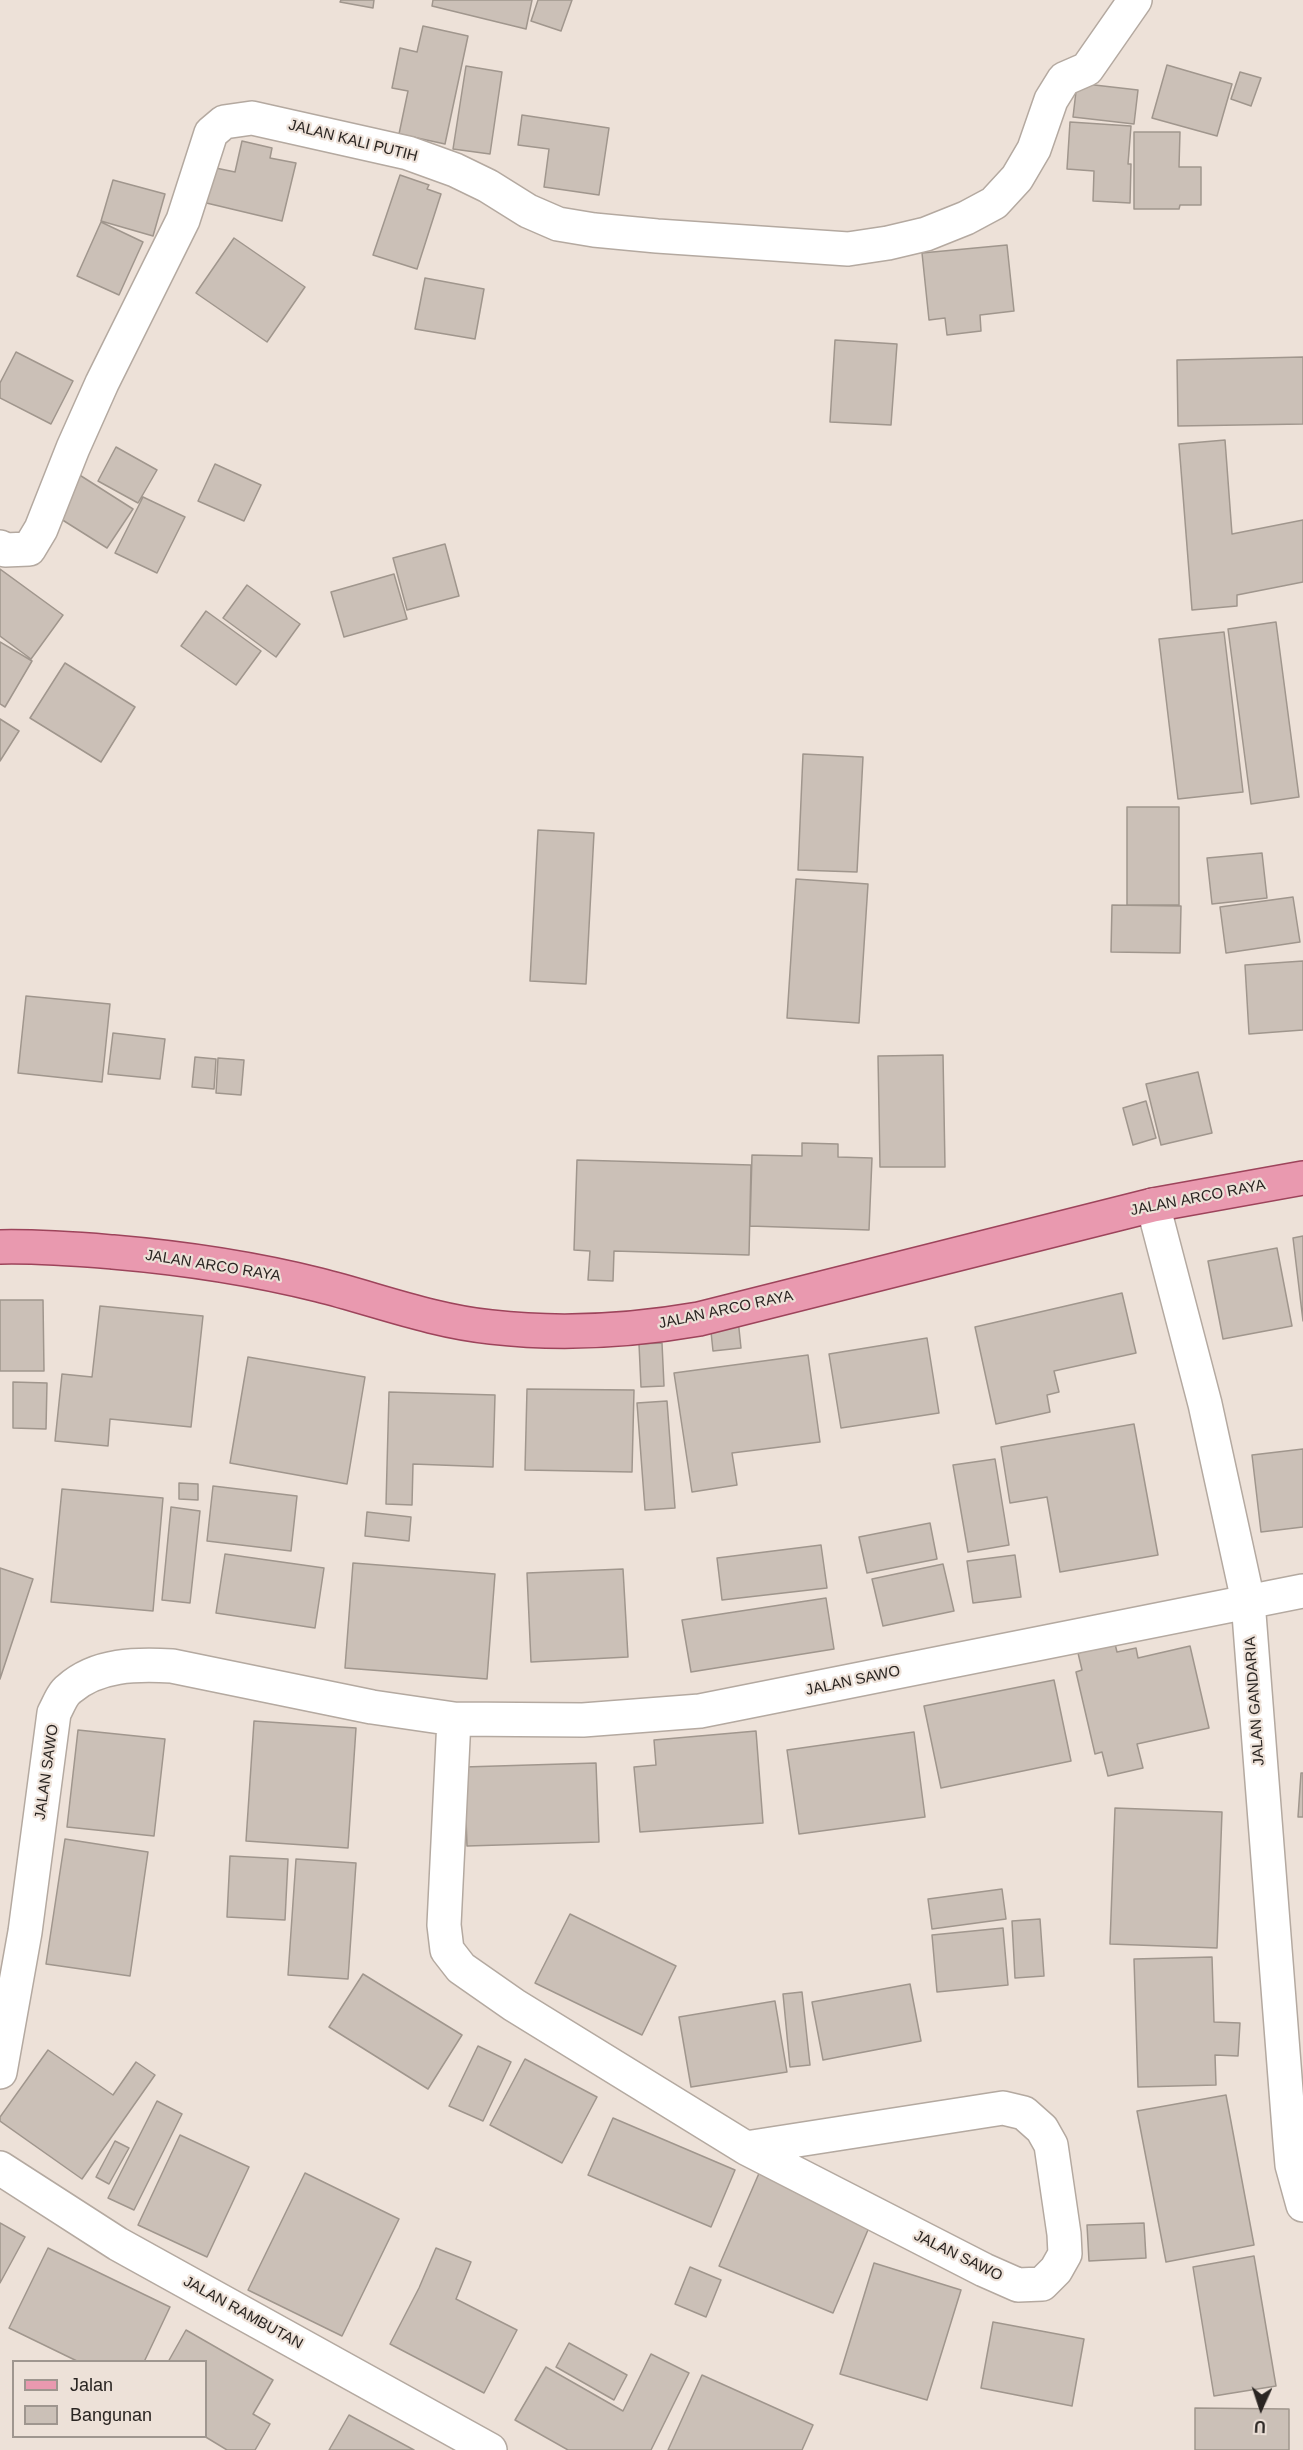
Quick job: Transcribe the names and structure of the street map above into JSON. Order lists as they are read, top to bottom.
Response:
{
  "streets": {
    "main road": ["JALAN ARCO RAYA"],
    "street": [
      "JALAN KALI PUTIH",
      "JALAN SAWO",
      "JALAN GANDARIA",
      "JALAN RAMBUTAN"
    ]
  },
  "crossings": [
    ["JALAN ARCO RAYA", "JALAN GANDARIA"],
    ["JALAN SAWO", "JALAN GANDARIA"]
  ],
  "legend": ["Jalan", "Bangunan"],
  "north": "bottom"
}
